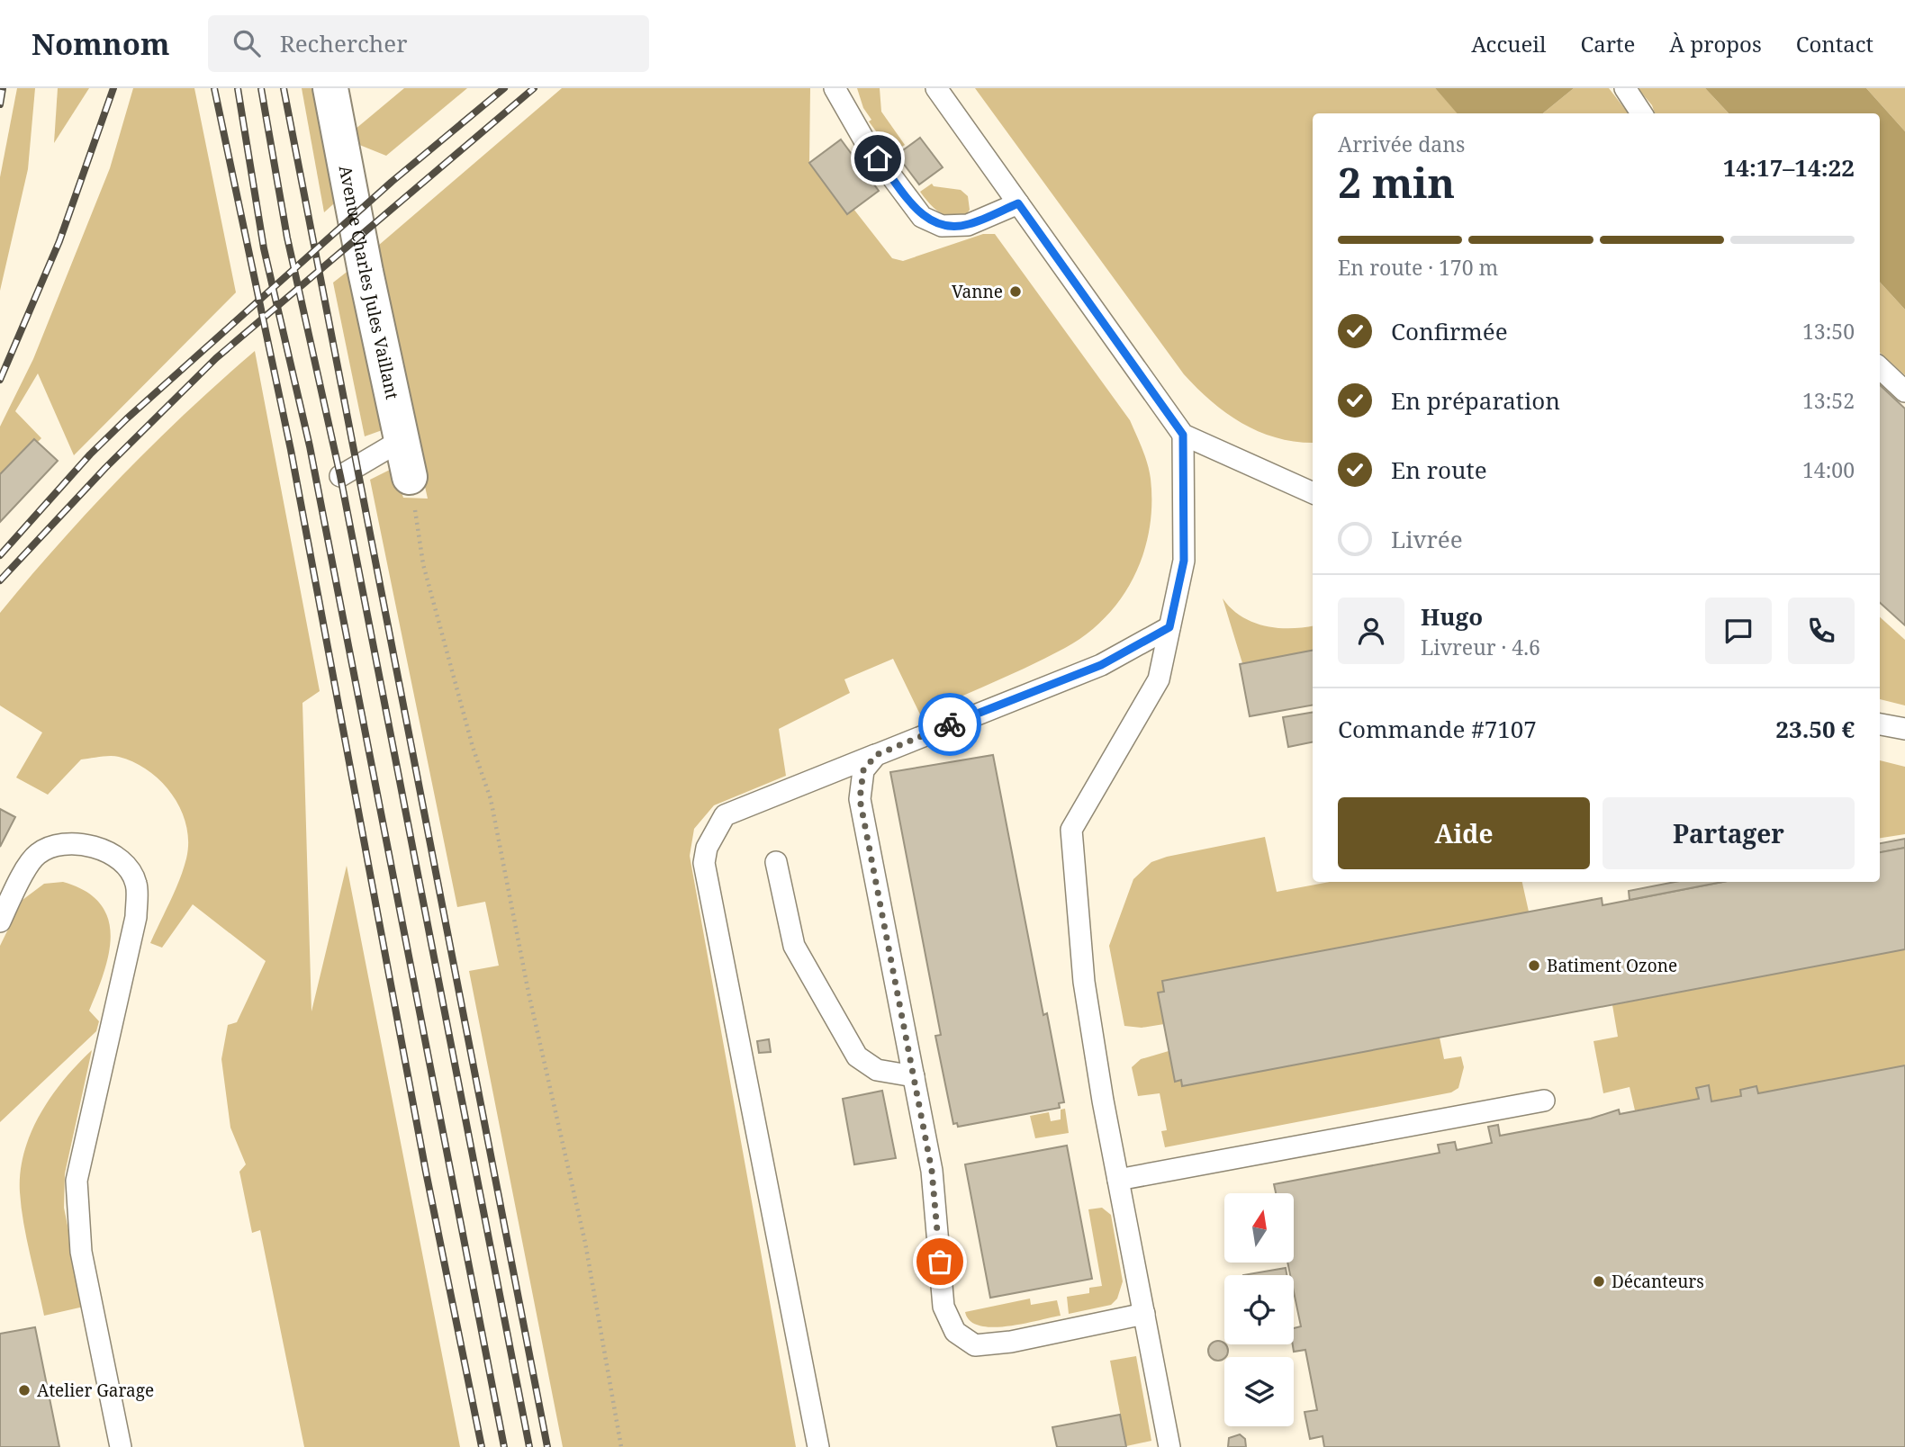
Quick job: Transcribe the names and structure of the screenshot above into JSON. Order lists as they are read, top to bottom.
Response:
{
  "streets": {
    "street": ["Avenue Charles Jules Vaillant"]
  },
  "places": [
    "Vanne",
    "Batiment Ozone",
    "Décanteurs",
    "Atelier Garage"
  ],
  "north": "top",
  "page": {
    "header": "Nomnom",
    "search": "Rechercher",
    "nav": [
      "Accueil",
      "Carte",
      "À propos",
      "Contact"
    ],
    "heading": ["2 min", "Arrivée dans", "14:17–14:22"],
    "panel": [
      "Hugo",
      "Livreur · 4.6",
      "Commande #7107",
      "23.50 €"
    ],
    "bar": "En route · 170 m",
    "list": [
      ["Confirmée", "13:50"],
      ["En préparation", "13:52"],
      ["En route", "14:00"],
      "Livrée"
    ],
    "buttons": ["Aide", "Partager"]
  }
}
